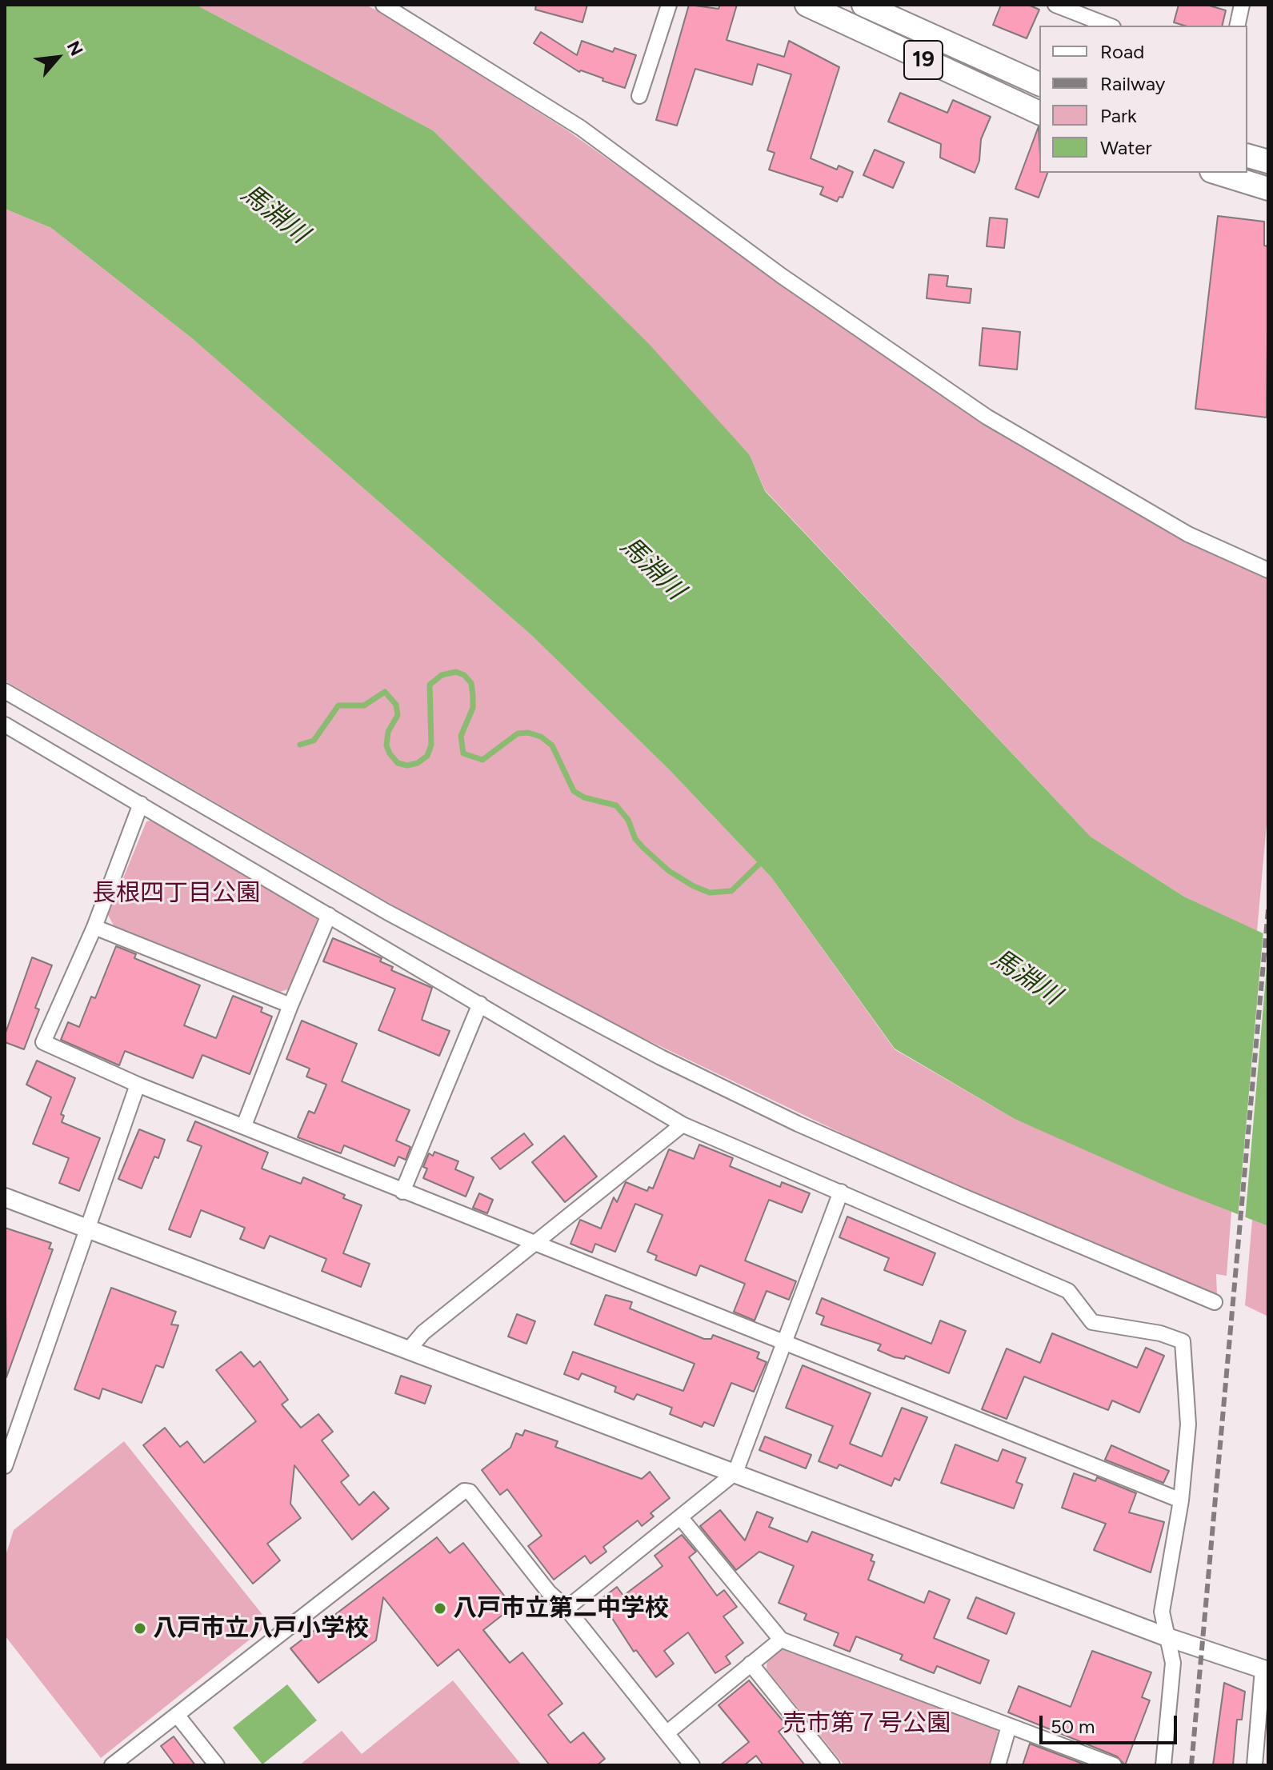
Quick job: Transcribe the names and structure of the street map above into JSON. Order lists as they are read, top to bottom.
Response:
{
  "streets": {
    "main road": ["19"]
  },
  "water": ["馬淵川"],
  "parks": ["長根四丁目公園", "売市第７号公園"],
  "places": ["八戸市立第二中学校", "八戸市立八戸小学校"],
  "legend": [
    "Road",
    "Railway",
    "Park",
    "Water"
  ],
  "scale_bar": "50 m",
  "north": "top right"
}
